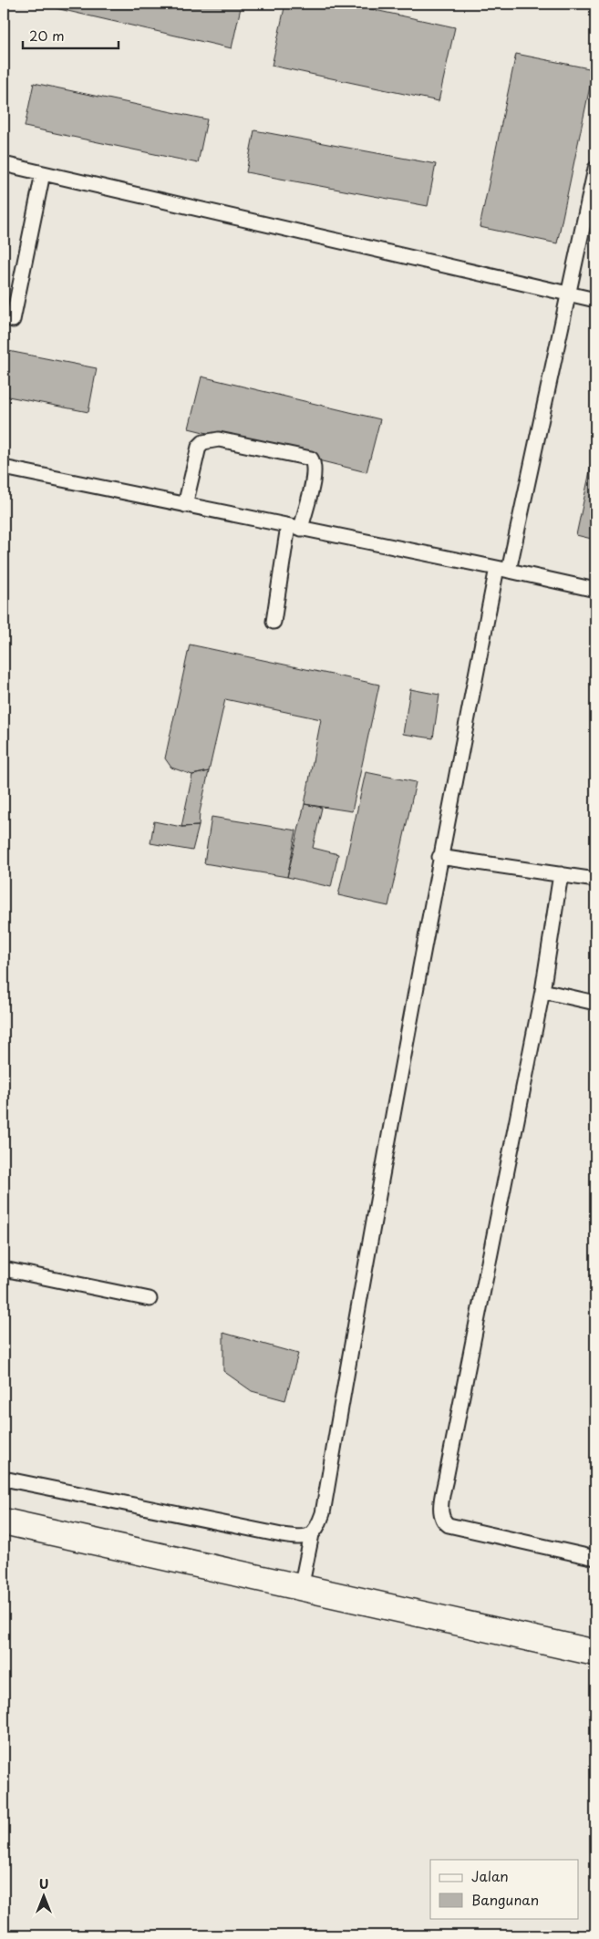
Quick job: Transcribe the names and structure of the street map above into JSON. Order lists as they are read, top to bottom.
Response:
{
  "legend": ["Jalan", "Bangunan"],
  "scale_bar": "20 m",
  "north": "top"
}
